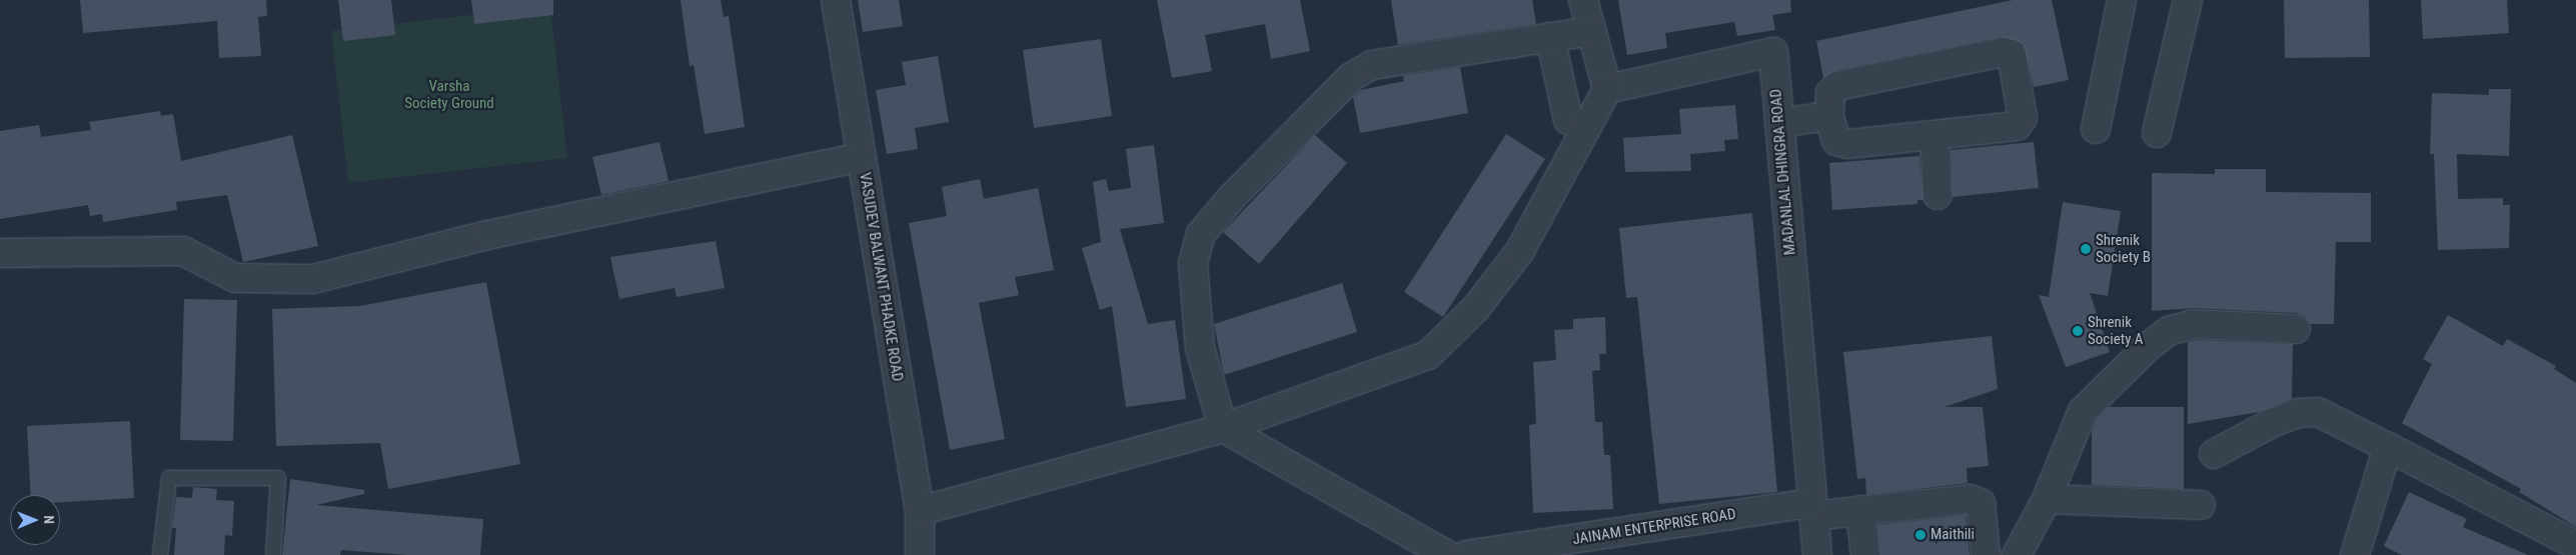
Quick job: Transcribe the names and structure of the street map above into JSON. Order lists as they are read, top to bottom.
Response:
{
  "streets": {
    "street": ["MADANLAL DHINGRA ROAD", "VASUDEV BALWANT PHADKE ROAD", "JAINAM ENTERPRISE ROAD"]
  },
  "crossings": [
    ["MADANLAL DHINGRA ROAD", "JAINAM ENTERPRISE ROAD"]
  ],
  "parks": ["Varsha Society Ground"],
  "places": ["Shrenik Society B", "Shrenik Society A", "Maithili"],
  "north": "right"
}
